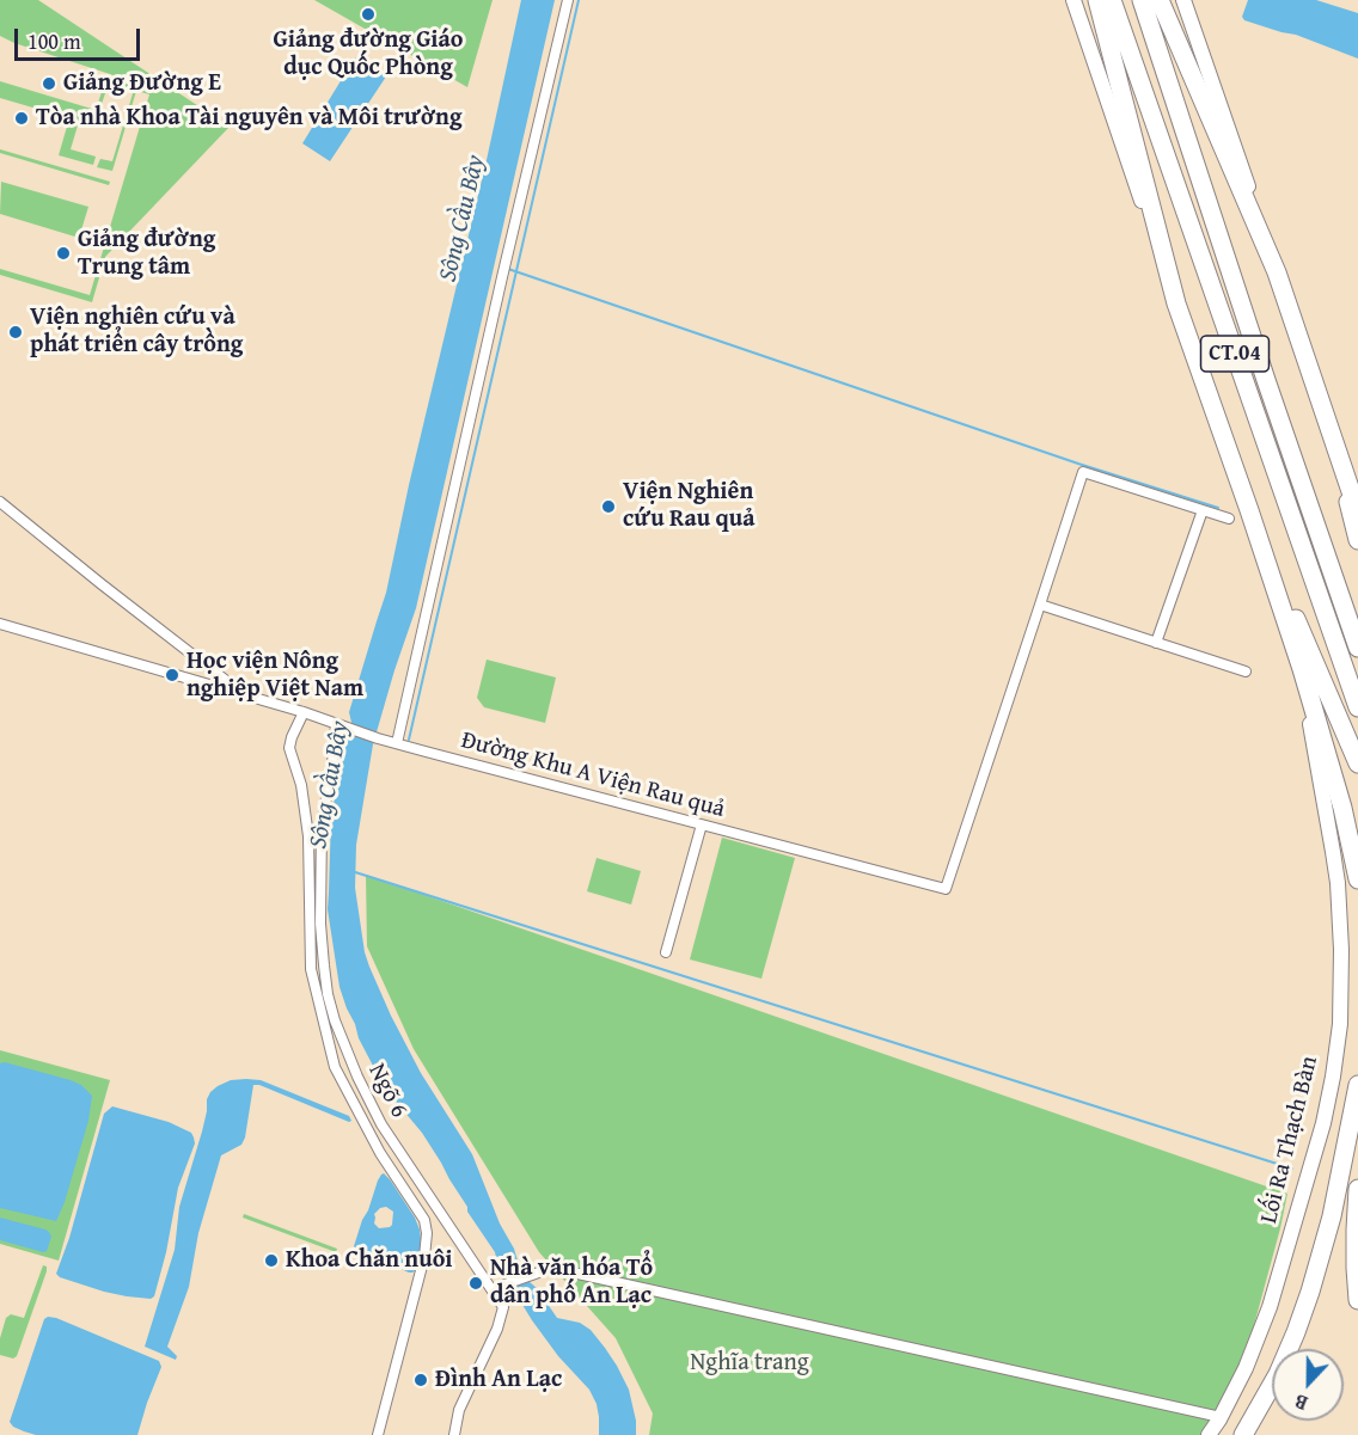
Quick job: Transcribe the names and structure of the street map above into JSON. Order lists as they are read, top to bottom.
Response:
{
  "streets": {
    "highway": ["CT.04"],
    "main road": ["Lối Ra Thạch Bàn"],
    "street": ["Đường Khu A Viện Rau quả", "Ngõ 6"]
  },
  "crossings": [
    ["Đường Khu A Viện Rau quả", "Ngõ 6"]
  ],
  "water": ["Sông Cầu Bây"],
  "parks": ["Nghĩa trang"],
  "places": [
    "Giảng đường Giáo dục Quốc Phòng",
    "Giảng Đường E",
    "Tòa nhà Khoa Tài nguyên và Môi trường",
    "Giảng đường Trung tâm",
    "Viện nghiên cứu và phát triển cây trồng",
    "Viện Nghiên cứu Rau quả",
    "Học viện Nông nghiệp Việt Nam",
    "Khoa Chăn nuôi",
    "Nhà văn hóa Tổ dân phố An Lạc",
    "Đình An Lạc"
  ],
  "scale_bar": "100 m",
  "north": "bottom"
}
